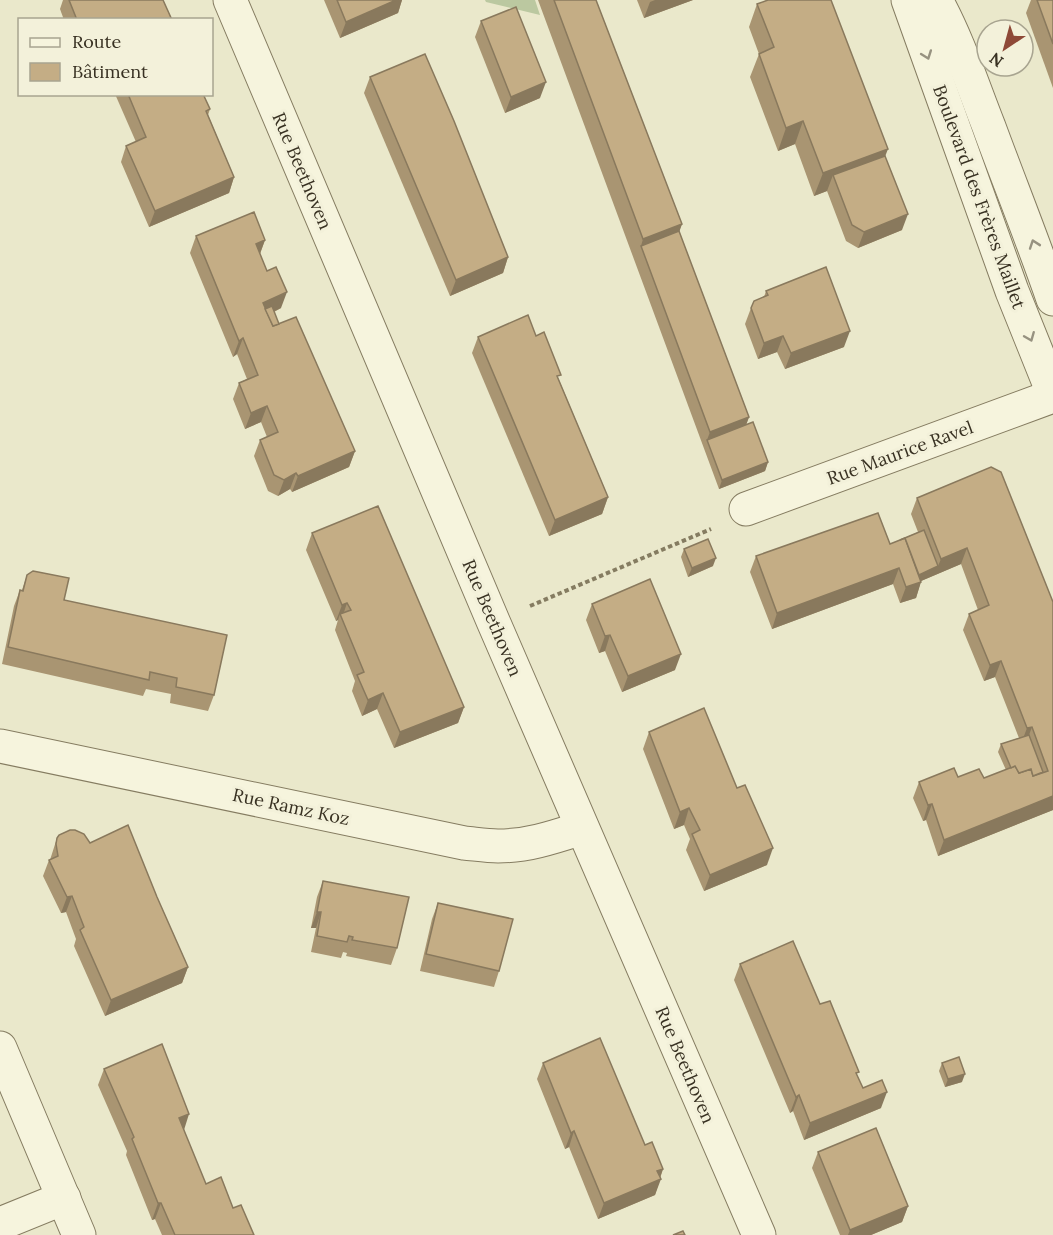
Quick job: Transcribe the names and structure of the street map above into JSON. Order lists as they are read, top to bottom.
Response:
{
  "streets": {
    "street": [
      "Rue Beethoven",
      "Boulevard des Frères Maillet",
      "Rue Maurice Ravel",
      "Rue Ramz Koz"
    ]
  },
  "crossings": [
    ["Rue Beethoven", "Rue Ramz Koz"],
    ["Boulevard des Frères Maillet", "Rue Maurice Ravel"]
  ],
  "legend": ["Route", "Bâtiment"],
  "north": "bottom left"
}
